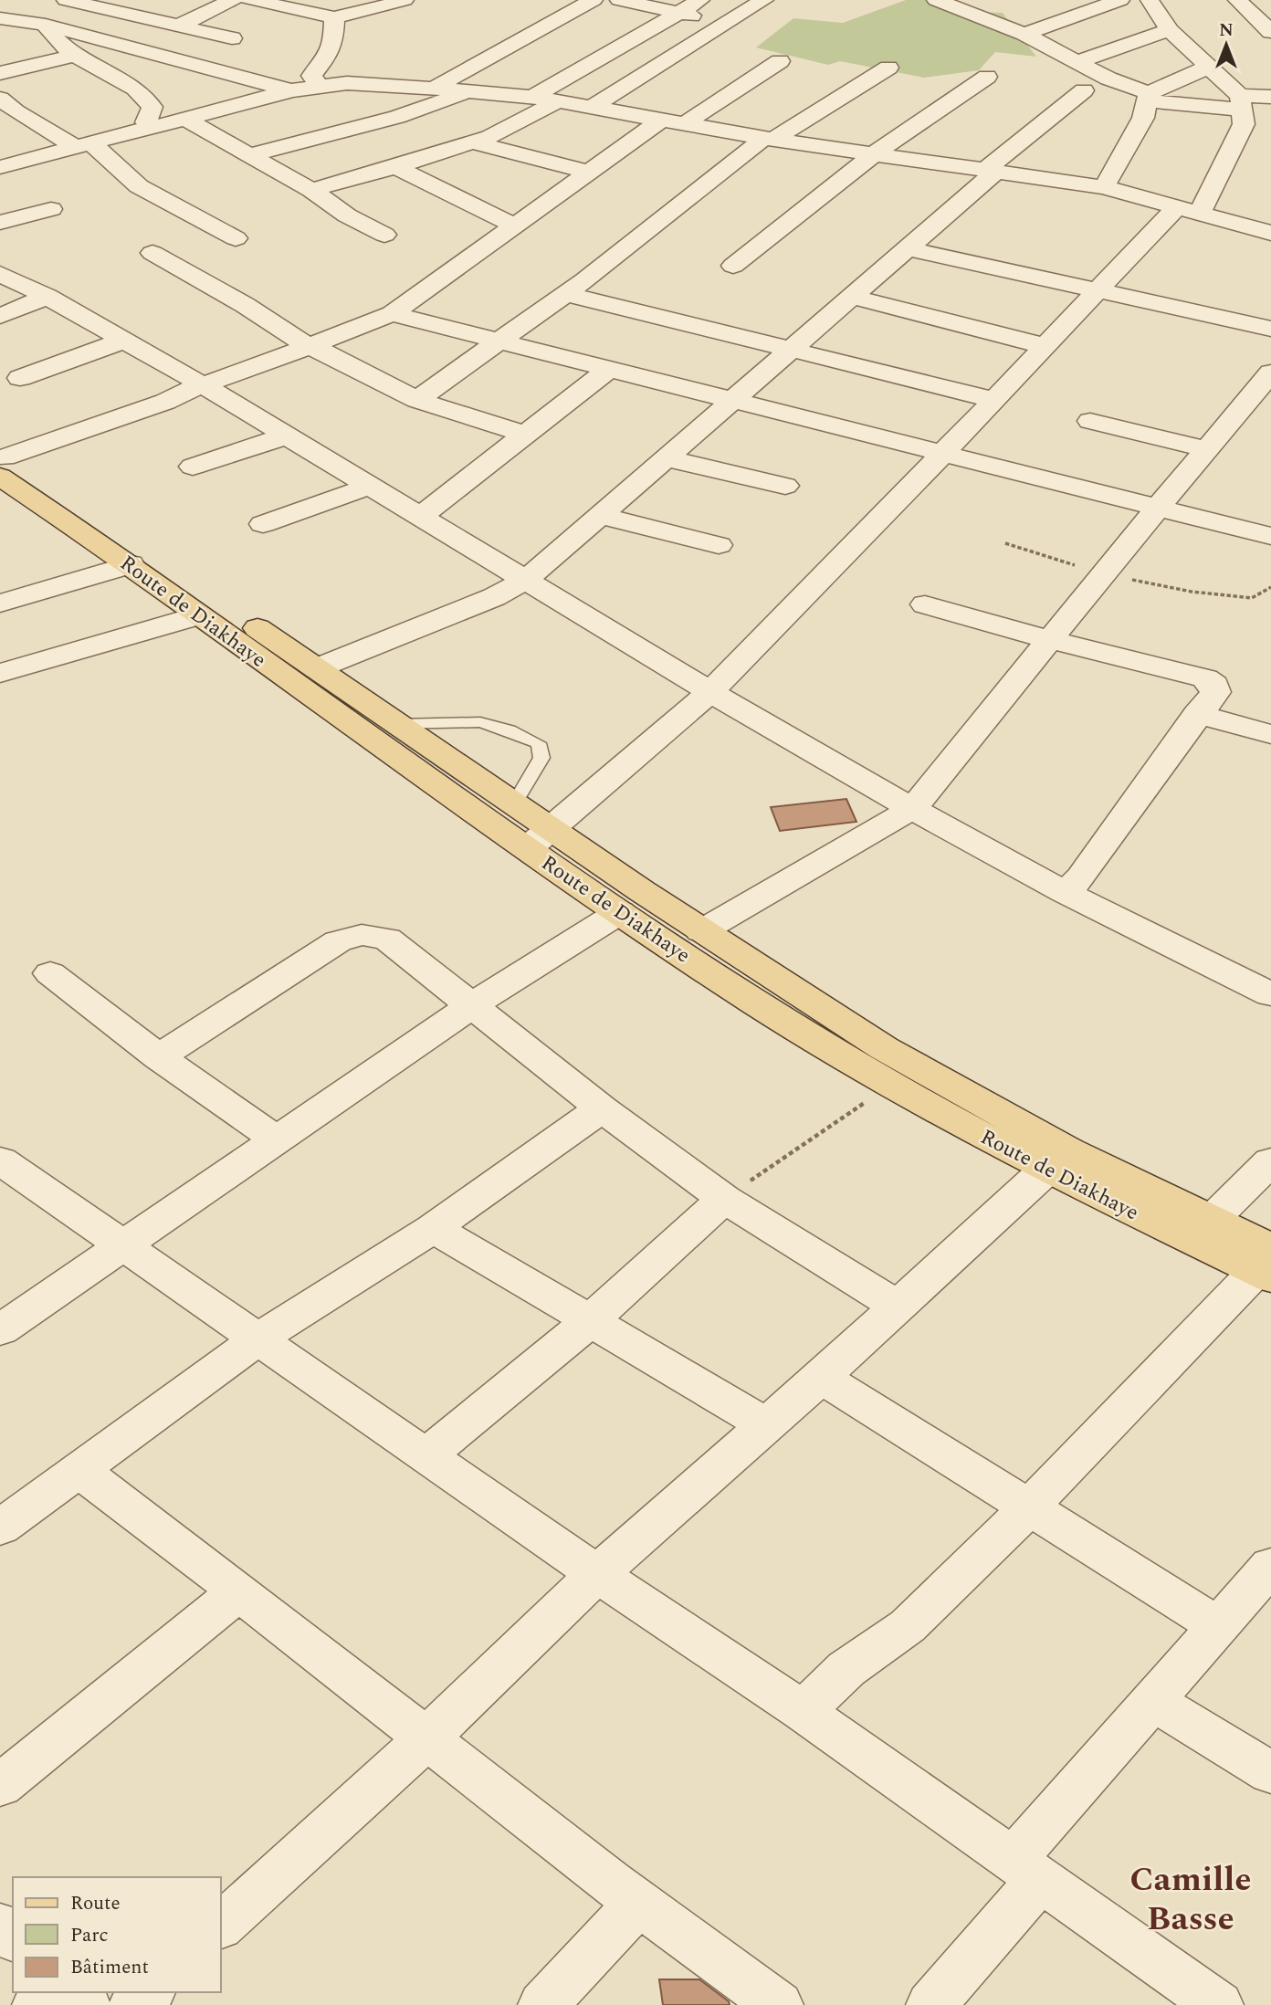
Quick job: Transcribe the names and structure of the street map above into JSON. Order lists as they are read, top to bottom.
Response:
{
  "streets": {
    "main road": ["Route de Diakhaye"]
  },
  "districts": ["Camille Basse"],
  "legend": ["Route", "Parc", "Bâtiment"],
  "north": "top"
}
